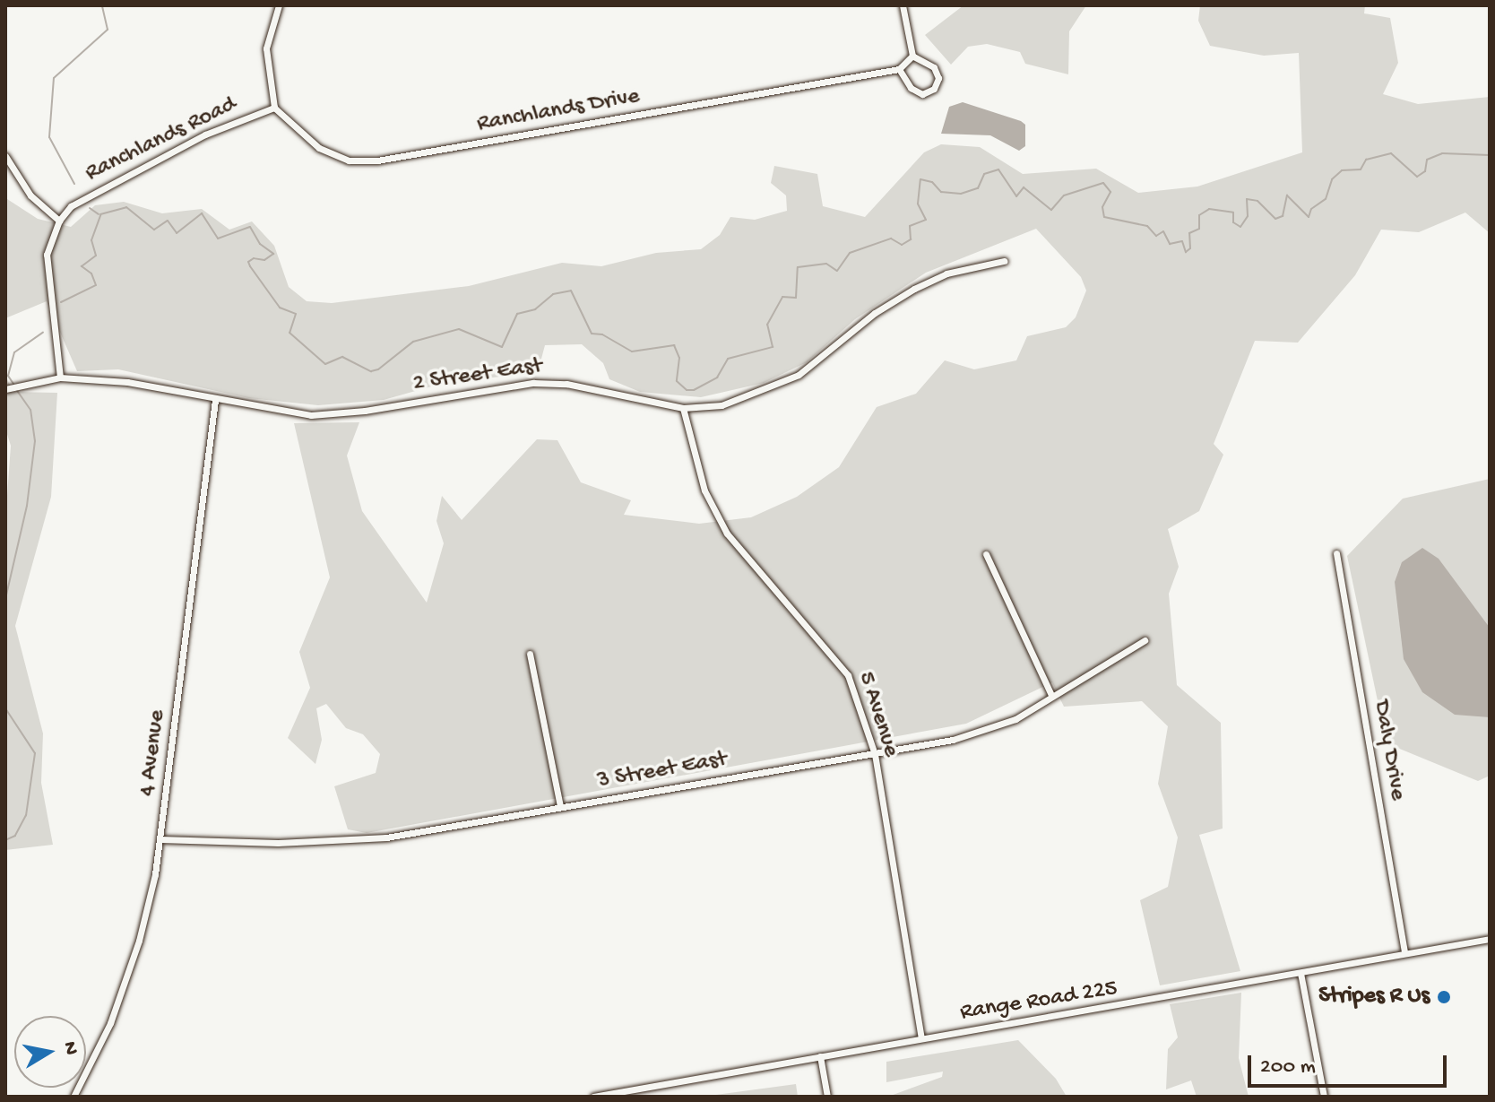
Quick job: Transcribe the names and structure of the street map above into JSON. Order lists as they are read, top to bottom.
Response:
{
  "streets": {
    "street": [
      "Ranchlands Drive",
      "Ranchlands Road",
      "2 Street East",
      "5 Avenue",
      "Daly Drive",
      "4 Avenue",
      "3 Street East",
      "Range Road 225"
    ]
  },
  "crossings": [
    ["Ranchlands Drive", "Ranchlands Road"],
    ["Ranchlands Road", "2 Street East"],
    ["2 Street East", "5 Avenue"],
    ["2 Street East", "4 Avenue"],
    ["5 Avenue", "3 Street East"],
    ["5 Avenue", "Range Road 225"],
    ["Daly Drive", "Range Road 225"],
    ["4 Avenue", "3 Street East"]
  ],
  "places": ["Stripes R Us"],
  "scale_bar": "200 m",
  "north": "right"
}
